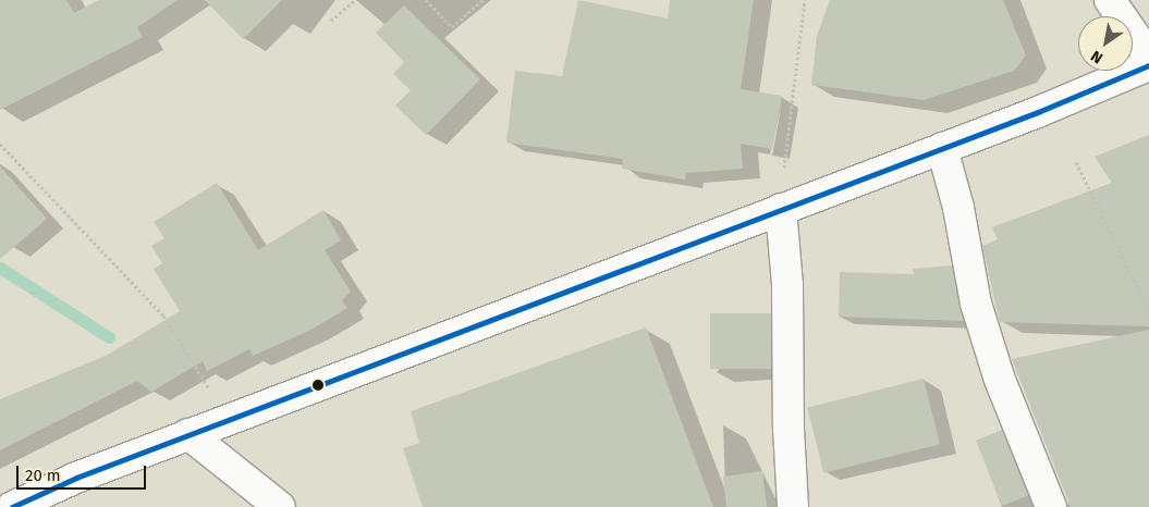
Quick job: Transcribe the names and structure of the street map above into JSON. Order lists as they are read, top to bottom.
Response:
{
  "scale_bar": "20 m",
  "north": "bottom left"
}
